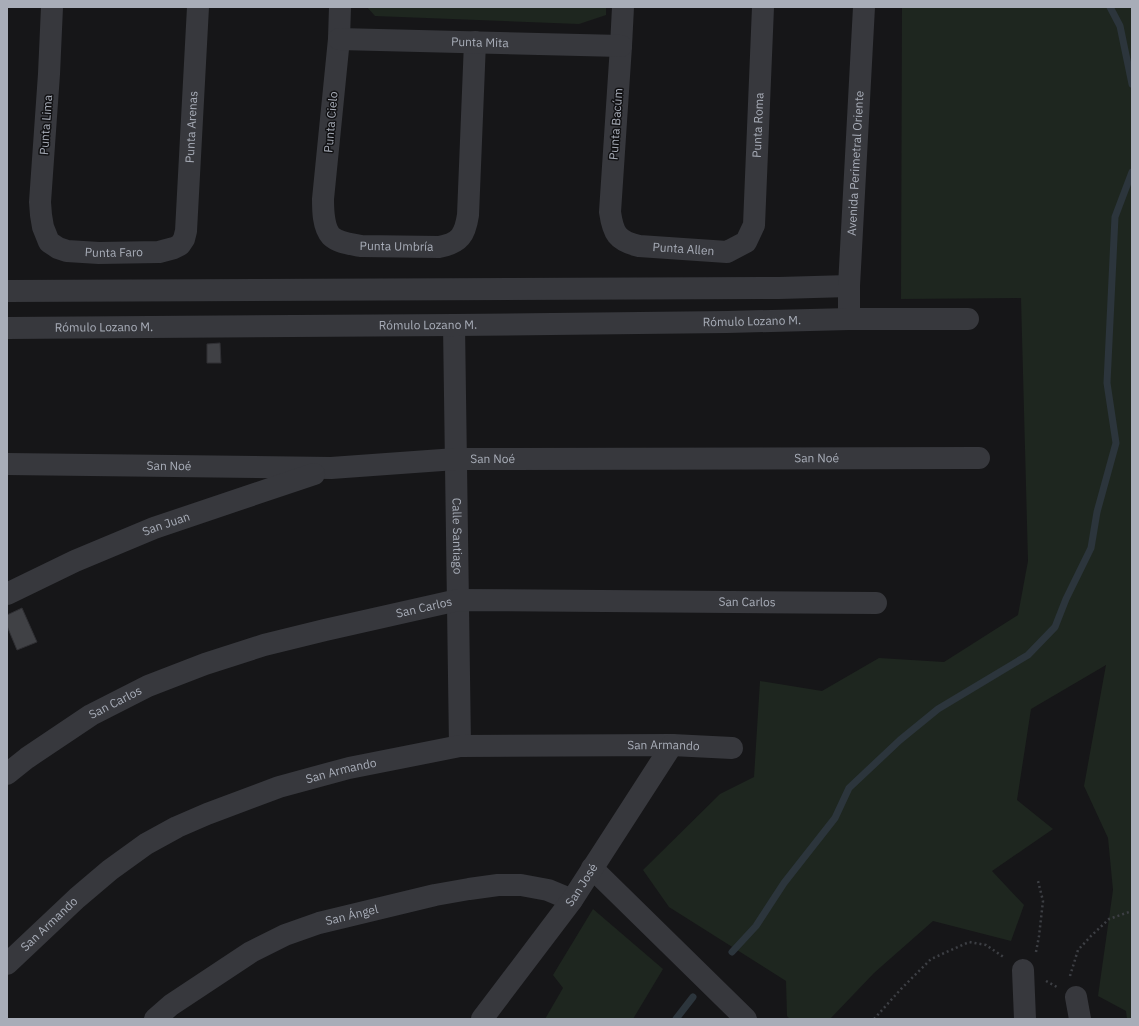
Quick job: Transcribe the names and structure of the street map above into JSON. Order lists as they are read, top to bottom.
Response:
{
  "streets": {
    "street": [
      "Punta Mita",
      "Punta Cielo",
      "Punta Bacúm",
      "Punta Lima",
      "Punta Roma",
      "Punta Arenas",
      "Avenida Perimetral Oriente",
      "Punta Umbría",
      "Punta Allen",
      "Punta Faro",
      "Rómulo Lozano M.",
      "San Noé",
      "San Juan",
      "Calle Santiago",
      "San Carlos",
      "San Armando",
      "San José",
      "San Ángel"
    ]
  },
  "crossings": [
    ["Punta Mita", "Punta Cielo"],
    ["Punta Mita", "Punta Bacúm"],
    ["Punta Mita", "Punta Umbría"],
    ["Punta Cielo", "Punta Umbría"],
    ["Punta Bacúm", "Punta Allen"],
    ["Punta Lima", "Punta Faro"],
    ["Punta Roma", "Punta Allen"],
    ["Punta Arenas", "Punta Faro"],
    ["Avenida Perimetral Oriente", "Rómulo Lozano M."],
    ["Rómulo Lozano M.", "Calle Santiago"],
    ["San Noé", "San Juan"],
    ["San Noé", "Calle Santiago"],
    ["Calle Santiago", "San Carlos"],
    ["Calle Santiago", "San Armando"],
    ["San Armando", "San José"],
    ["San José", "San Ángel"]
  ]
}
